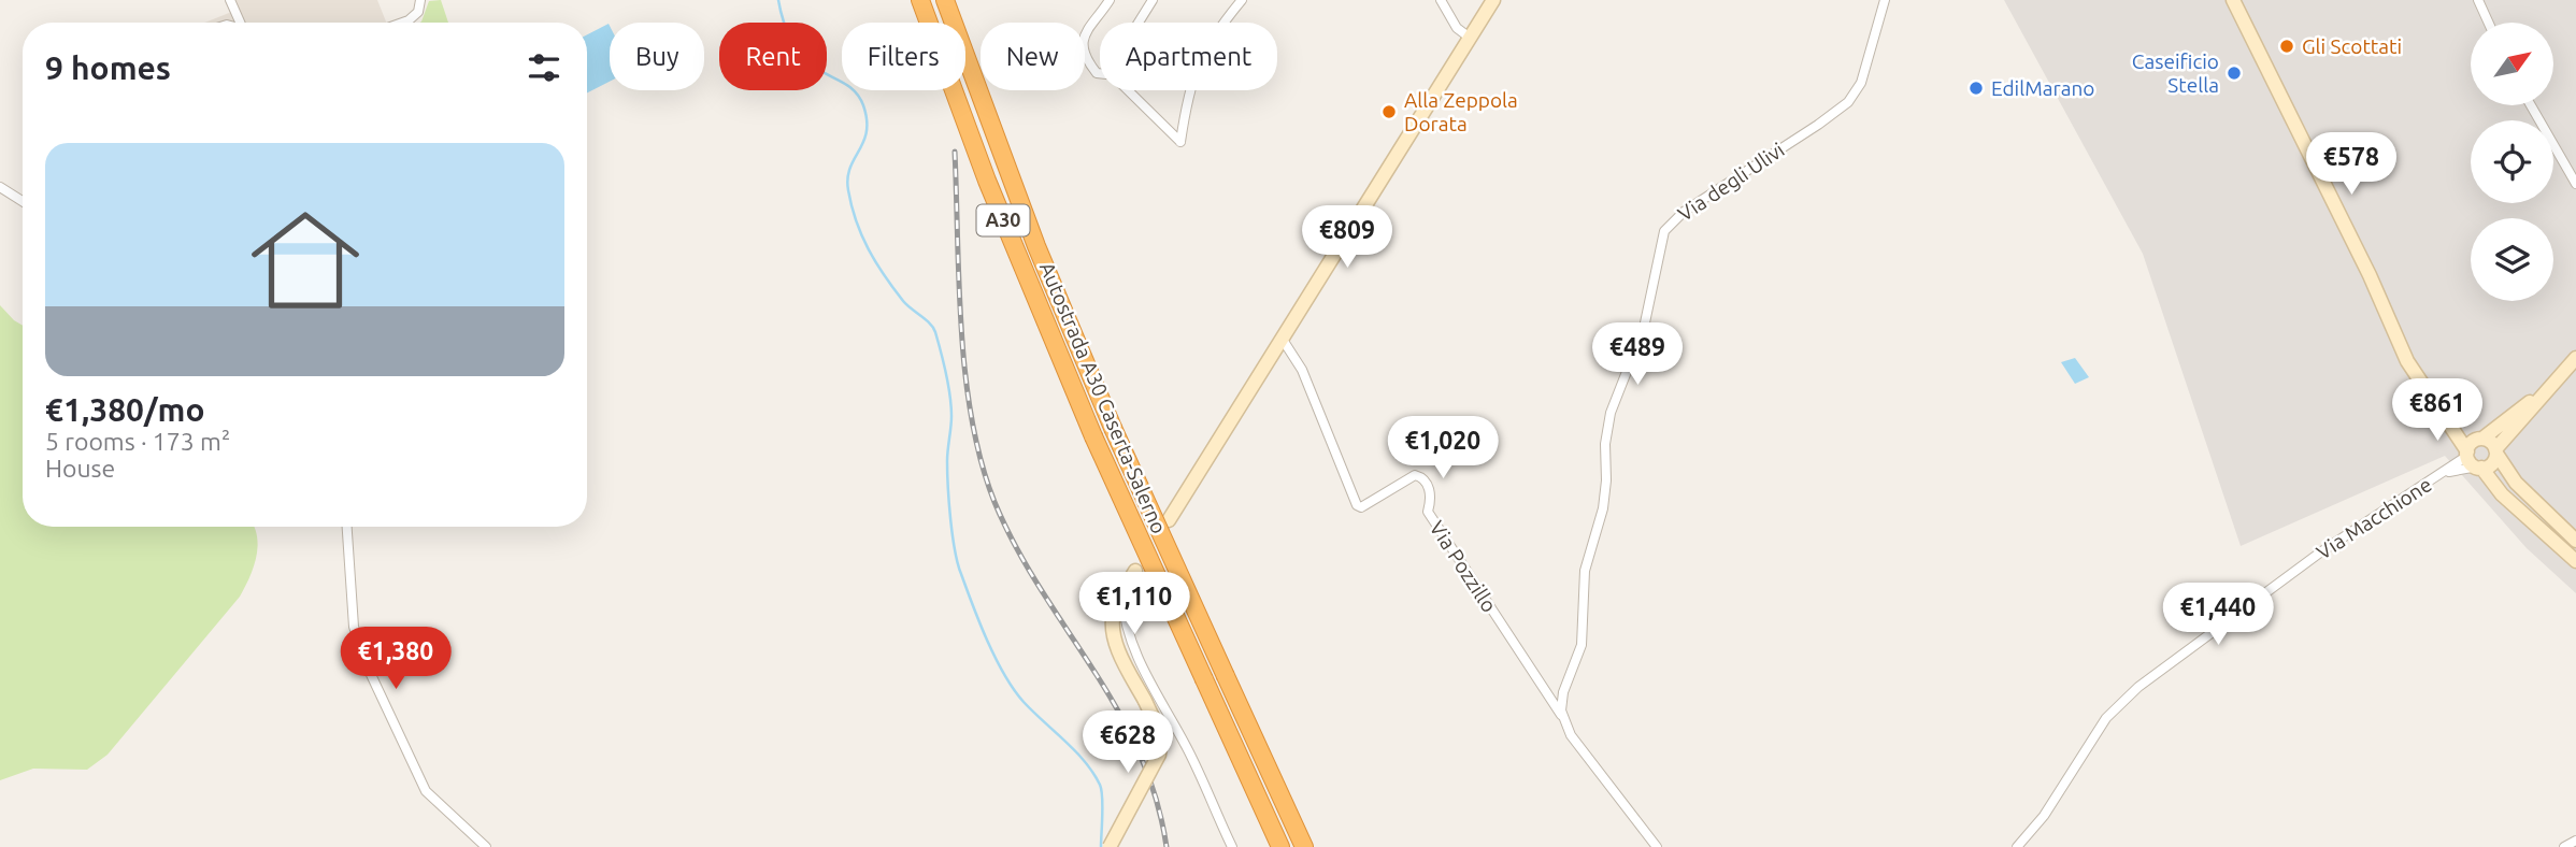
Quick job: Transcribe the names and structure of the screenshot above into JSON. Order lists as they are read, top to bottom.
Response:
{
  "streets": {
    "highway": ["A30", "Autostrada A30 Caserta-Salerno"],
    "street": ["Via degli Ulivi", "Via Macchione", "Via Pozzillo"]
  },
  "crossings": [
    ["Via degli Ulivi", "Via Pozzillo"]
  ],
  "places": [
    "Gli Scottati",
    "Caseificio Stella",
    "EdilMarano",
    "Alla Zeppola Dorata"
  ],
  "north": "top right",
  "page": {
    "chip": [
      "Buy",
      "Rent",
      "Filters",
      "New",
      "Apartment"
    ],
    "heading": "9 homes",
    "list": [
      {
        "name": "€1,380/mo",
        "note": "5 rooms · 173 m² · House"
      }
    ],
    "price": [
      "€578",
      "€809",
      "€489",
      "€861",
      "€1,020",
      "€1,110",
      "€1,440",
      "€1,380",
      "€628"
    ]
  }
}
